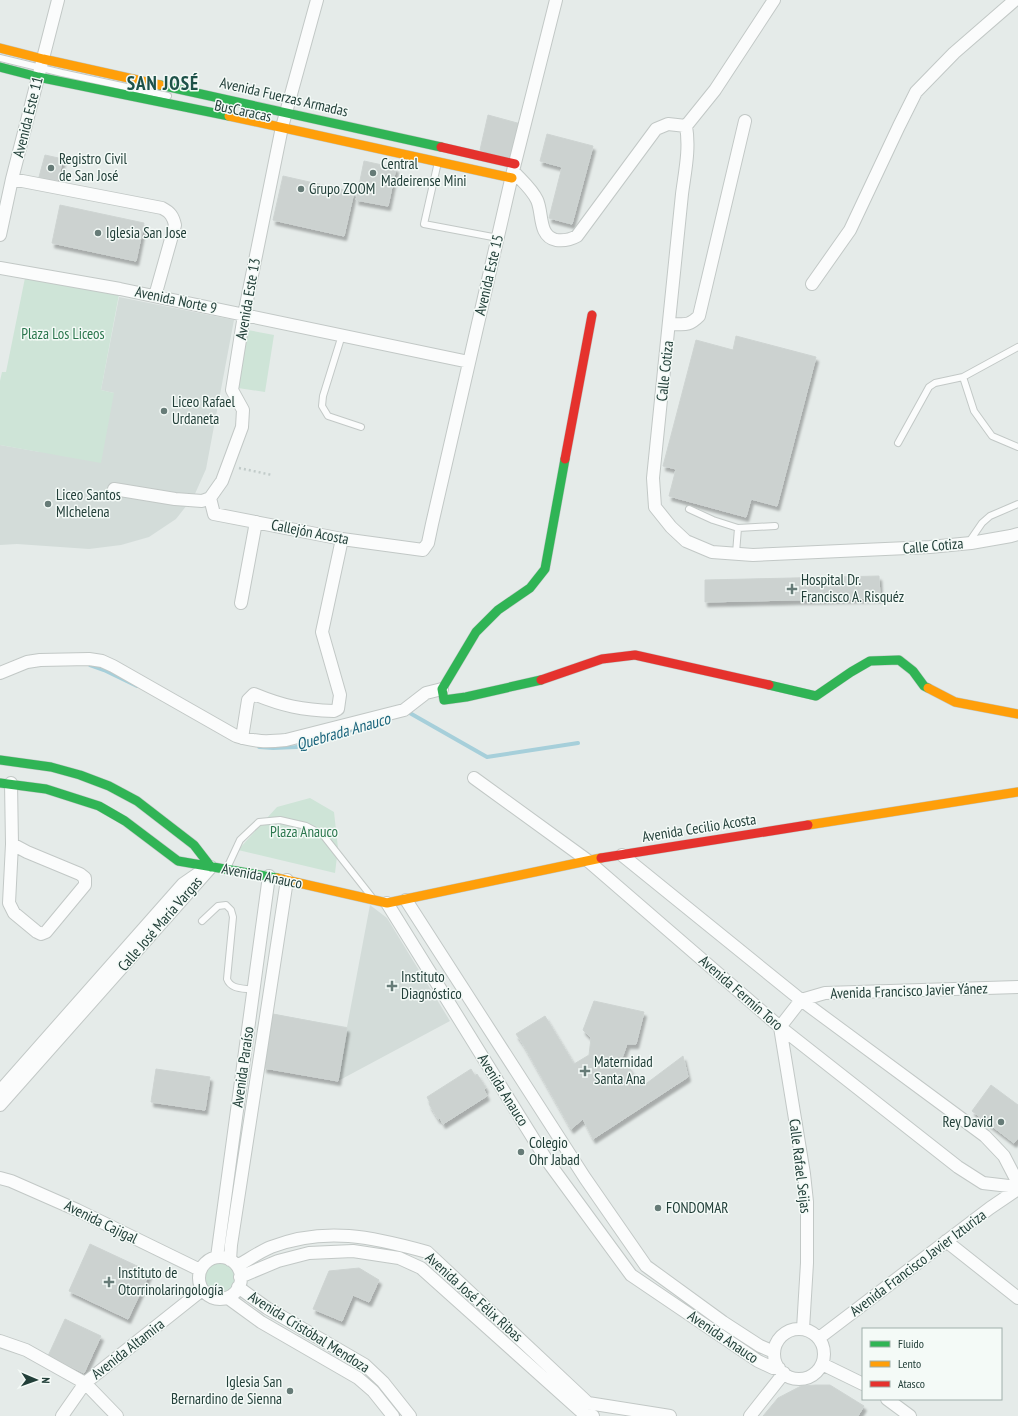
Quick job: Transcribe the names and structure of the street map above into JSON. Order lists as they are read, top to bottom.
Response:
{
  "streets": {
    "main road": ["Avenida Fuerzas Armadas", "Avenida Cecilio Acosta", "Avenida Anauco"],
    "street": [
      "Avenida Este 11",
      "Avenida Este 15",
      "Avenida Este 13",
      "Avenida Norte 9",
      "Calle Cotiza",
      "Callejón Acosta",
      "Calle José María Vargas",
      "Avenida Francisco Javier Yánez",
      "Avenida Fermín Toro",
      "Avenida Paraíso",
      "Calle Rafael Seijas",
      "Avenida Cajigal",
      "Avenida Francisco Javier Izturiza",
      "Avenida José Félix Ribas",
      "Avenida Cristóbal Mendoza",
      "Avenida Altamira"
    ]
  },
  "crossings": [
    ["Avenida Fuerzas Armadas", "Avenida Este 11"],
    ["Avenida Fuerzas Armadas", "Avenida Este 15"],
    ["Avenida Fuerzas Armadas", "Avenida Este 13"],
    ["Avenida Este 15", "Avenida Norte 9"],
    ["Avenida Este 15", "Callejón Acosta"],
    ["Avenida Este 13", "Avenida Norte 9"],
    ["Avenida Este 13", "Callejón Acosta"],
    ["Avenida Cecilio Acosta", "Avenida Anauco"],
    ["Avenida Cecilio Acosta", "Avenida Fermín Toro"],
    ["Avenida Anauco", "Calle José María Vargas"],
    ["Avenida Anauco", "Avenida Paraíso"],
    ["Avenida Anauco", "Calle Rafael Seijas"],
    ["Avenida Anauco", "Avenida Francisco Javier Izturiza"],
    ["Avenida Francisco Javier Yánez", "Avenida Fermín Toro"],
    ["Avenida Fermín Toro", "Calle Rafael Seijas"],
    ["Avenida Fermín Toro", "Avenida Francisco Javier Izturiza"],
    ["Avenida Paraíso", "Avenida Cajigal"],
    ["Avenida Paraíso", "Avenida José Félix Ribas"],
    ["Avenida Paraíso", "Avenida Cristóbal Mendoza"],
    ["Avenida Paraíso", "Avenida Altamira"],
    ["Calle Rafael Seijas", "Avenida Francisco Javier Izturiza"],
    ["Avenida Cajigal", "Avenida José Félix Ribas"],
    ["Avenida Cajigal", "Avenida Cristóbal Mendoza"],
    ["Avenida Cajigal", "Avenida Altamira"],
    ["Avenida José Félix Ribas", "Avenida Cristóbal Mendoza"],
    ["Avenida José Félix Ribas", "Avenida Altamira"],
    ["Avenida Cristóbal Mendoza", "Avenida Altamira"]
  ],
  "districts": ["SAN JOSÉ"],
  "water": ["Quebrada Anauco"],
  "parks": ["Plaza Los Liceos", "Plaza Anauco"],
  "places": {
    "other": [
      "Registro Civil de San José",
      "Central Madeirense Mini",
      "Grupo ZOOM",
      "Iglesia San Jose",
      "Liceo Rafael Urdaneta",
      "Liceo Santos MIchelena",
      "Rey David",
      "Colegio Ohr Jabad",
      "FONDOMAR",
      "Iglesia San Bernardino de Sienna"
    ],
    "health": [
      "Hospital Dr. Francisco A. Risquéz",
      "Instituto Diagnóstico",
      "Maternidad Santa Ana",
      "Instituto de Otorrinolaringología"
    ]
  },
  "legend": ["Fluido", "Lento", "Atasco"],
  "north": "right"
}
